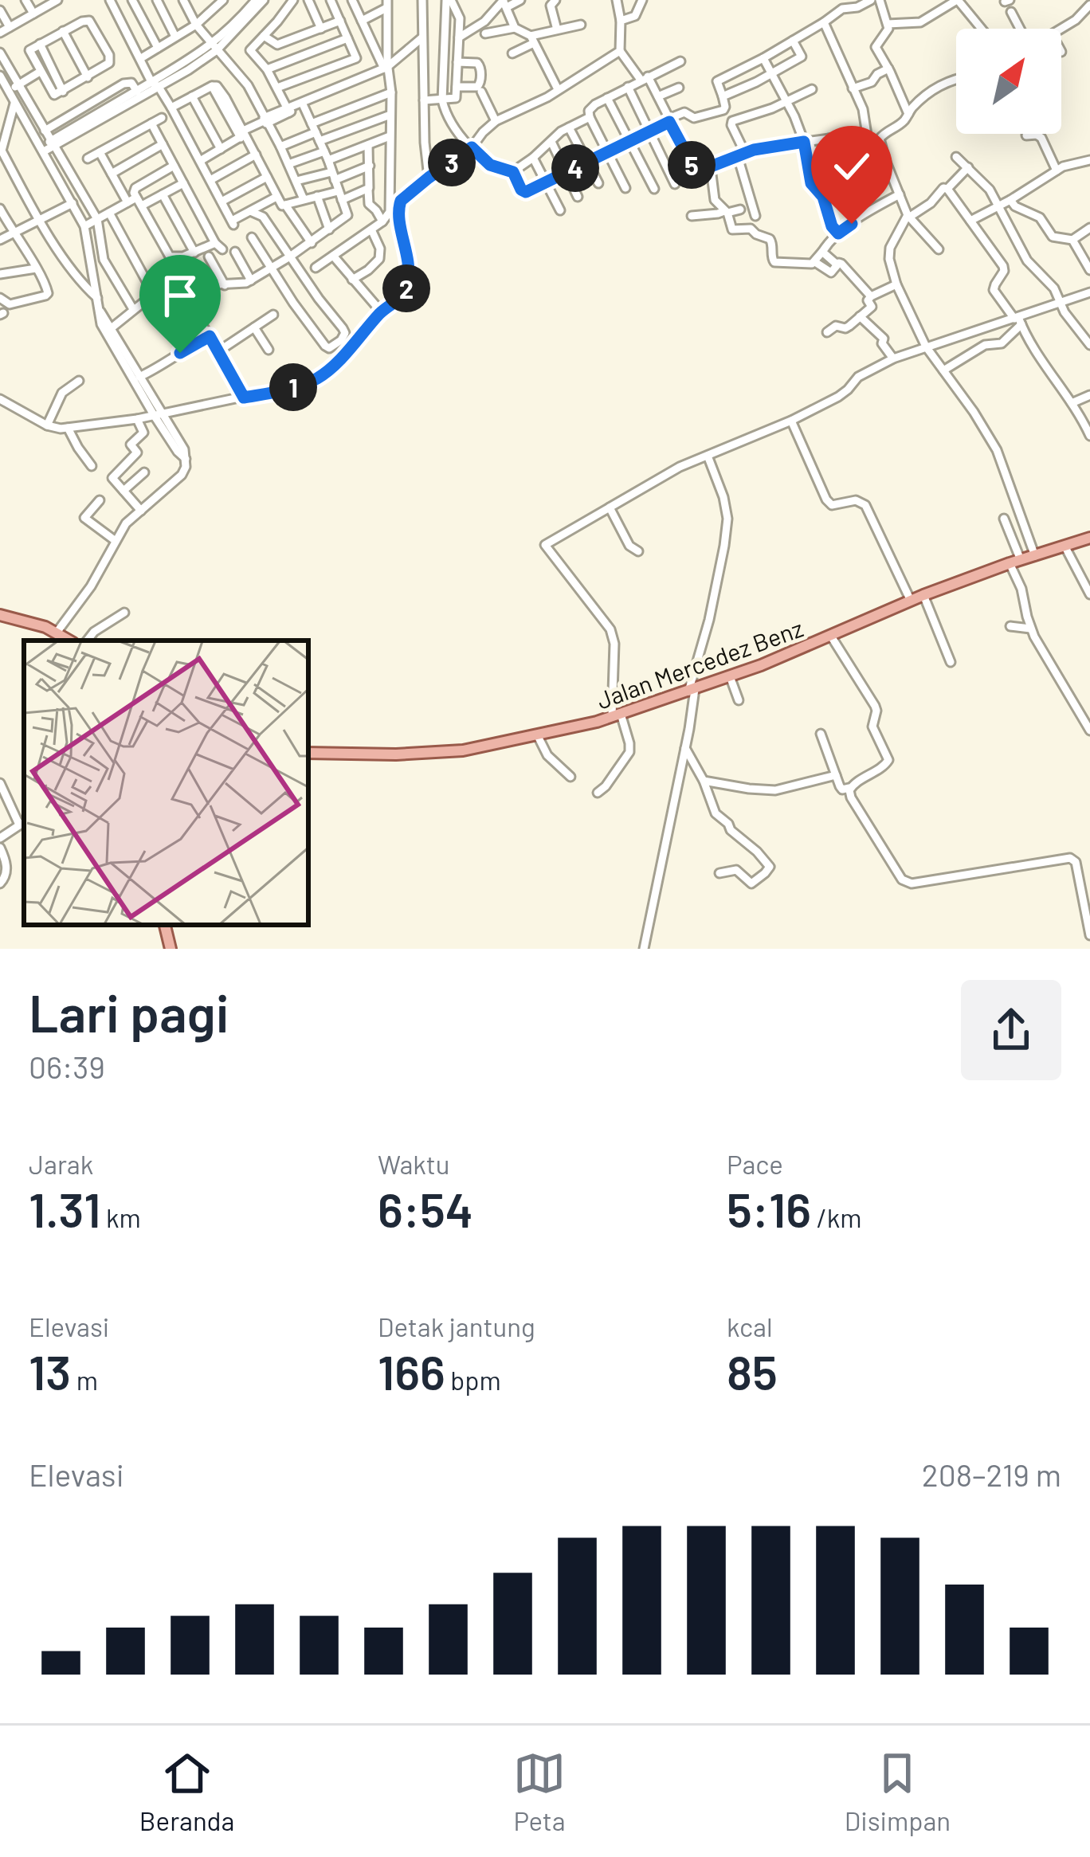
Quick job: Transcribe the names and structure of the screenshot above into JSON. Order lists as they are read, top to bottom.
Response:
{
  "streets": {
    "main road": ["Jalan Mercedez Benz"]
  },
  "north": "top right",
  "page": {
    "pins": [
      "3",
      "5",
      "4",
      "2",
      "1"
    ],
    "heading": ["Lari pagi", "06:39"],
    "stats": [
      ["Jarak", "1.31 km"],
      ["Waktu", "6:54"],
      ["Pace", "5:16 /km"],
      ["Elevasi", "13 m"],
      ["Detak jantung", "166 bpm"],
      ["kcal", "85"]
    ],
    "chart": ["Elevasi", "208–219 m"],
    "tabs": ["Beranda", "Peta", "Disimpan"]
  }
}
